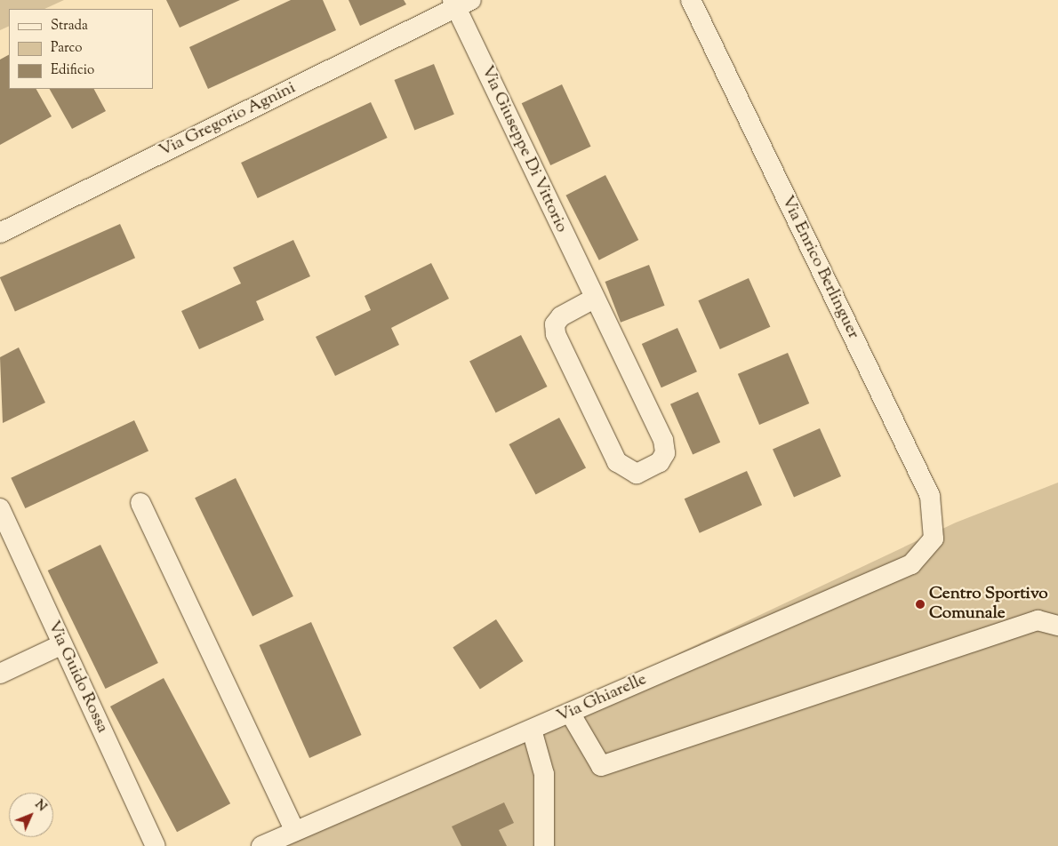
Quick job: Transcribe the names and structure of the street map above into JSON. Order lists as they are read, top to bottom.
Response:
{
  "streets": {
    "street": [
      "Via Gregorio Agnini",
      "Via Giuseppe Di Vittorio",
      "Via Enrico Berlinguer",
      "Via Guido Rossa",
      "Via Ghiarelle"
    ]
  },
  "crossings": [
    ["Via Gregorio Agnini", "Via Giuseppe Di Vittorio"],
    ["Via Enrico Berlinguer", "Via Ghiarelle"]
  ],
  "places": ["Centro Sportivo Comunale"],
  "legend": ["Strada", "Parco", "Edificio"],
  "north": "top right"
}
